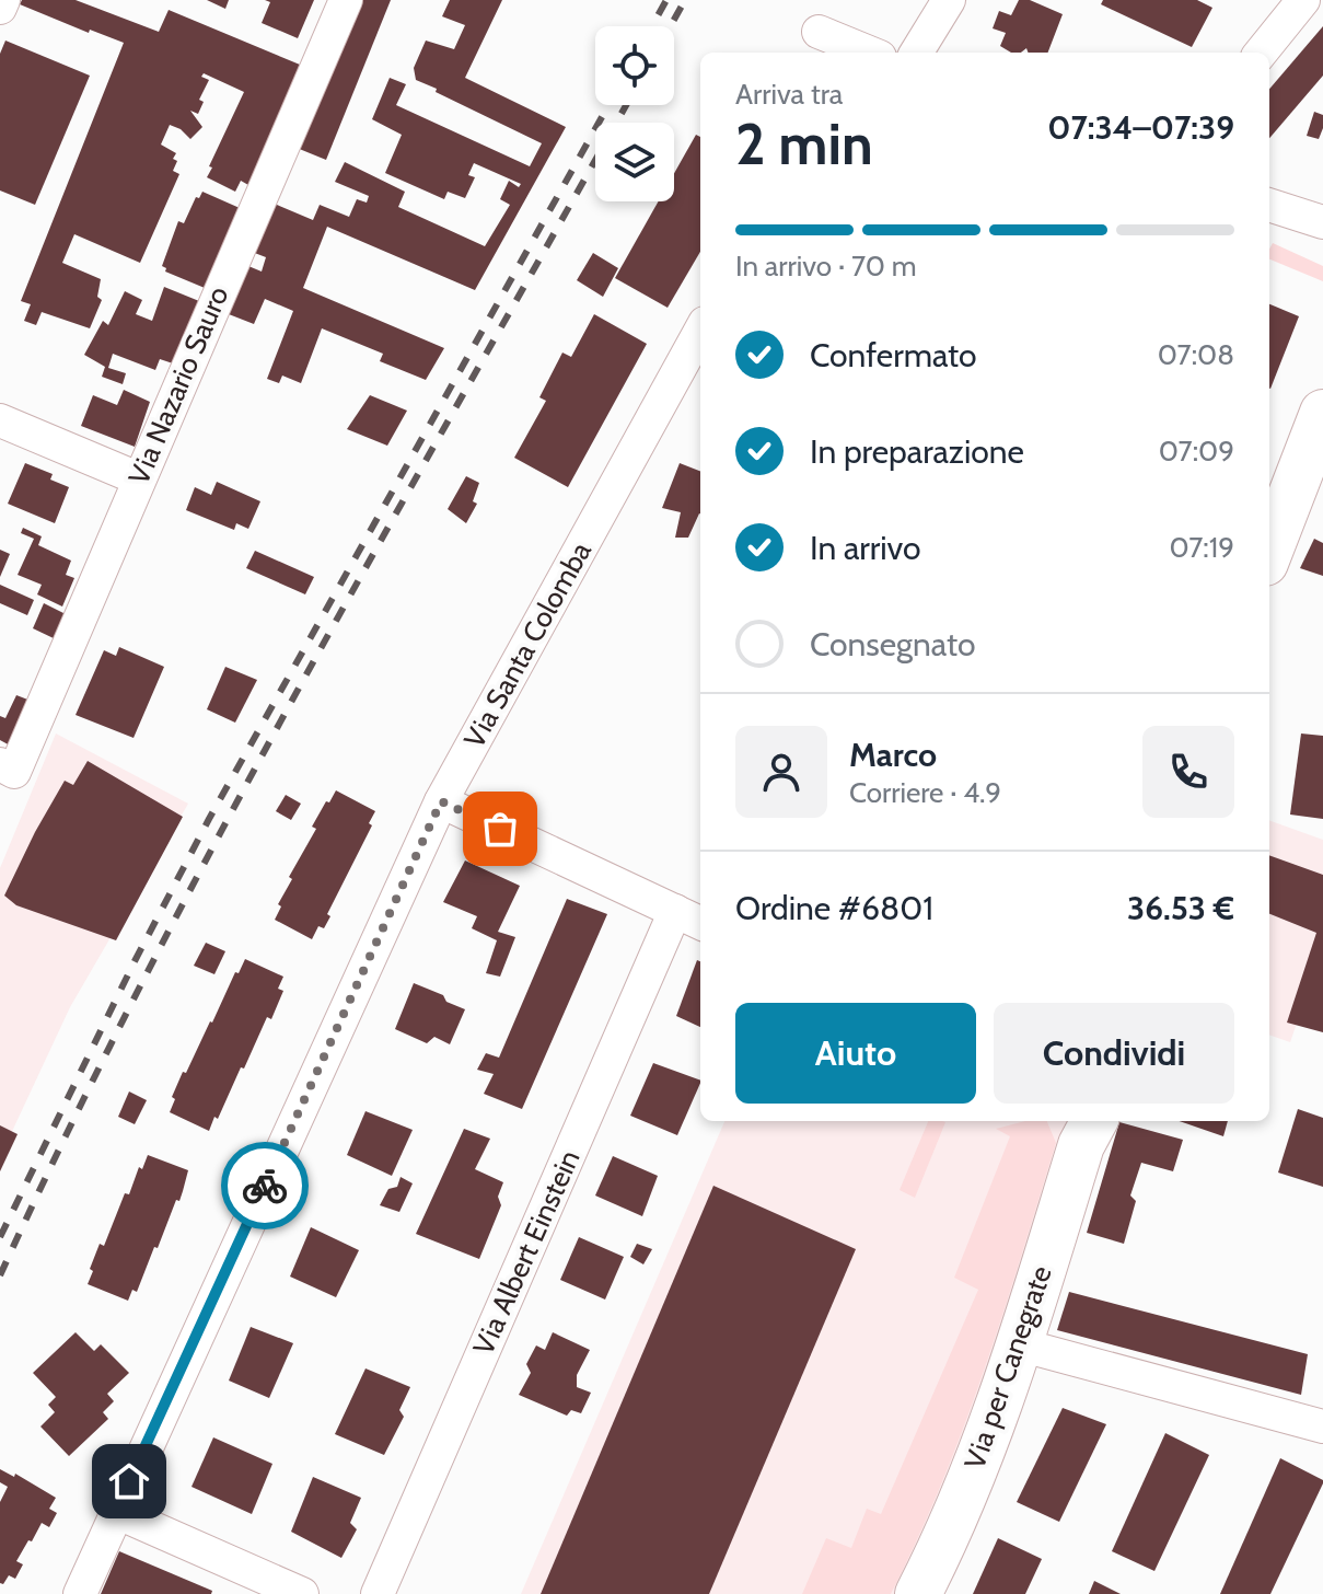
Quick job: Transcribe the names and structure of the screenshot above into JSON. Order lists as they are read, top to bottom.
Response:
{
  "streets": {
    "street": [
      "Via Nazario Sauro",
      "Via Santa Colomba",
      "Via Albert Einstein",
      "Via per Canegrate"
    ]
  },
  "page": {
    "heading": ["2 min", "Arriva tra", "07:34–07:39"],
    "panel": [
      "Marco",
      "Corriere · 4.9",
      "Ordine #6801",
      "36.53 €"
    ],
    "bar": "In arrivo · 70 m",
    "list": [
      ["Confermato", "07:08"],
      ["In preparazione", "07:09"],
      ["In arrivo", "07:19"],
      "Consegnato"
    ],
    "buttons": ["Aiuto", "Condividi"]
  }
}
